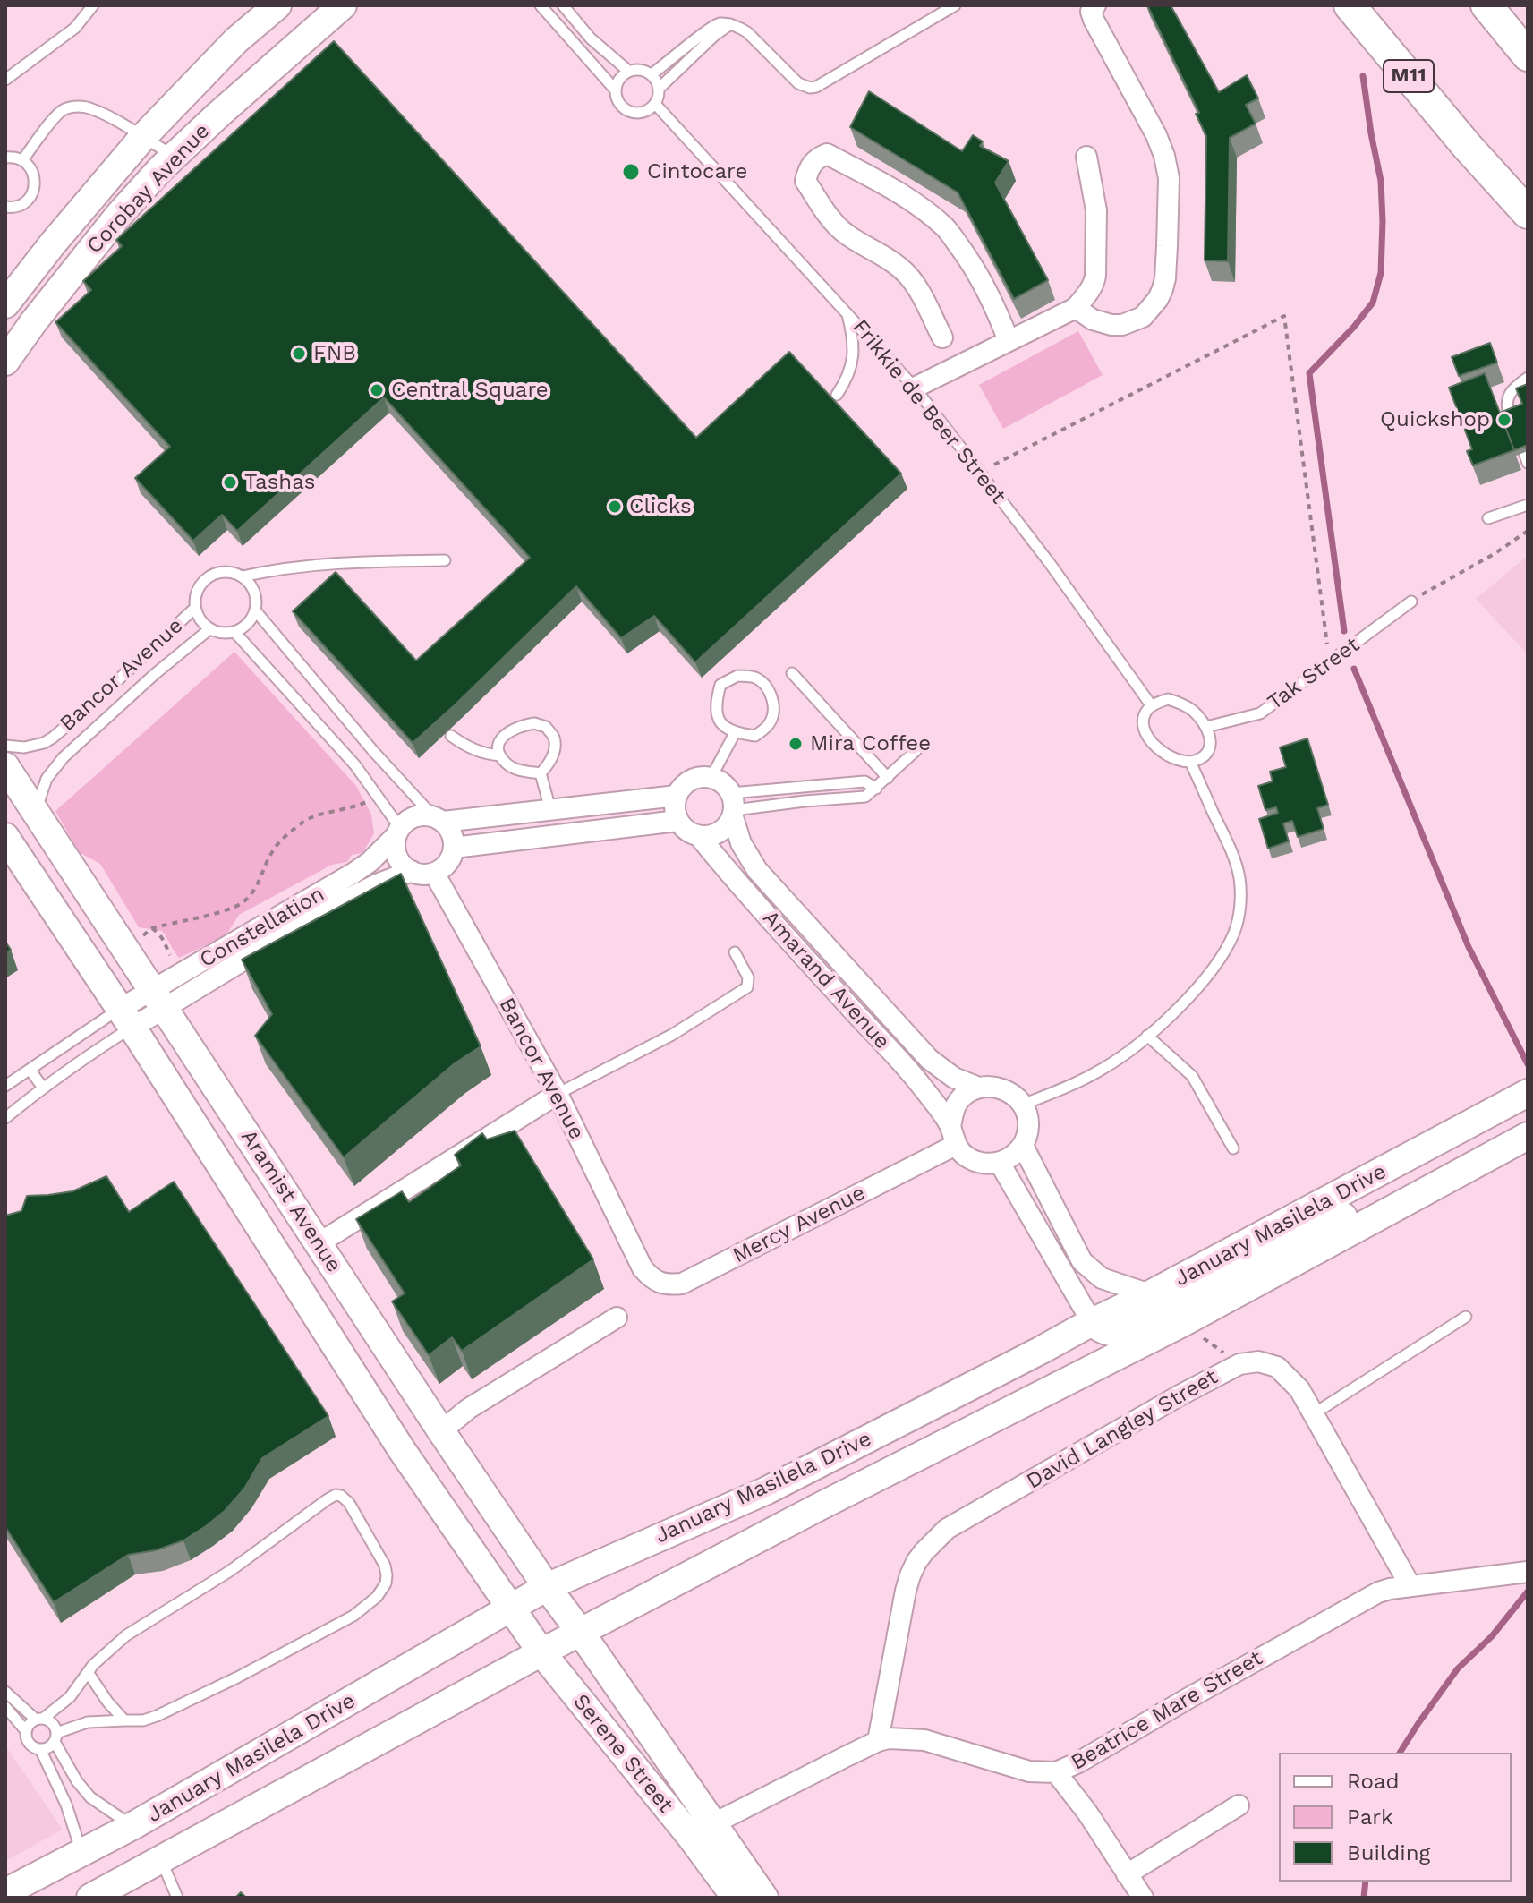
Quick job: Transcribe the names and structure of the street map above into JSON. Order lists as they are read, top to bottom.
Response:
{
  "streets": {
    "main road": [
      "M11",
      "Corobay Avenue",
      "Aramist Avenue",
      "January Masilela Drive",
      "Serene Street"
    ],
    "street": [
      "Bancor Avenue",
      "Constellation",
      "Amarand Avenue",
      "Mercy Avenue",
      "David Langley Street",
      "Beatrice Mare Street"
    ],
    "lane": ["Frikkie de Beer Street", "Tak Street"]
  },
  "crossings": [
    ["Frikkie de Beer Street", "Tak Street"],
    ["Bancor Avenue", "Constellation"],
    ["Bancor Avenue", "Aramist Avenue"],
    ["Bancor Avenue", "Mercy Avenue"],
    ["Constellation", "Aramist Avenue"],
    ["Amarand Avenue", "Mercy Avenue"],
    ["Aramist Avenue", "January Masilela Drive"],
    ["Aramist Avenue", "Serene Street"],
    ["January Masilela Drive", "Serene Street"],
    ["David Langley Street", "Beatrice Mare Street"],
    ["Beatrice Mare Street", "Serene Street"]
  ],
  "places": [
    "Cintocare",
    "FNB",
    "Central Square",
    "Quickshop",
    "Tashas",
    "Clicks",
    "Mira Coffee"
  ],
  "legend": ["Road", "Park", "Building"]
}
